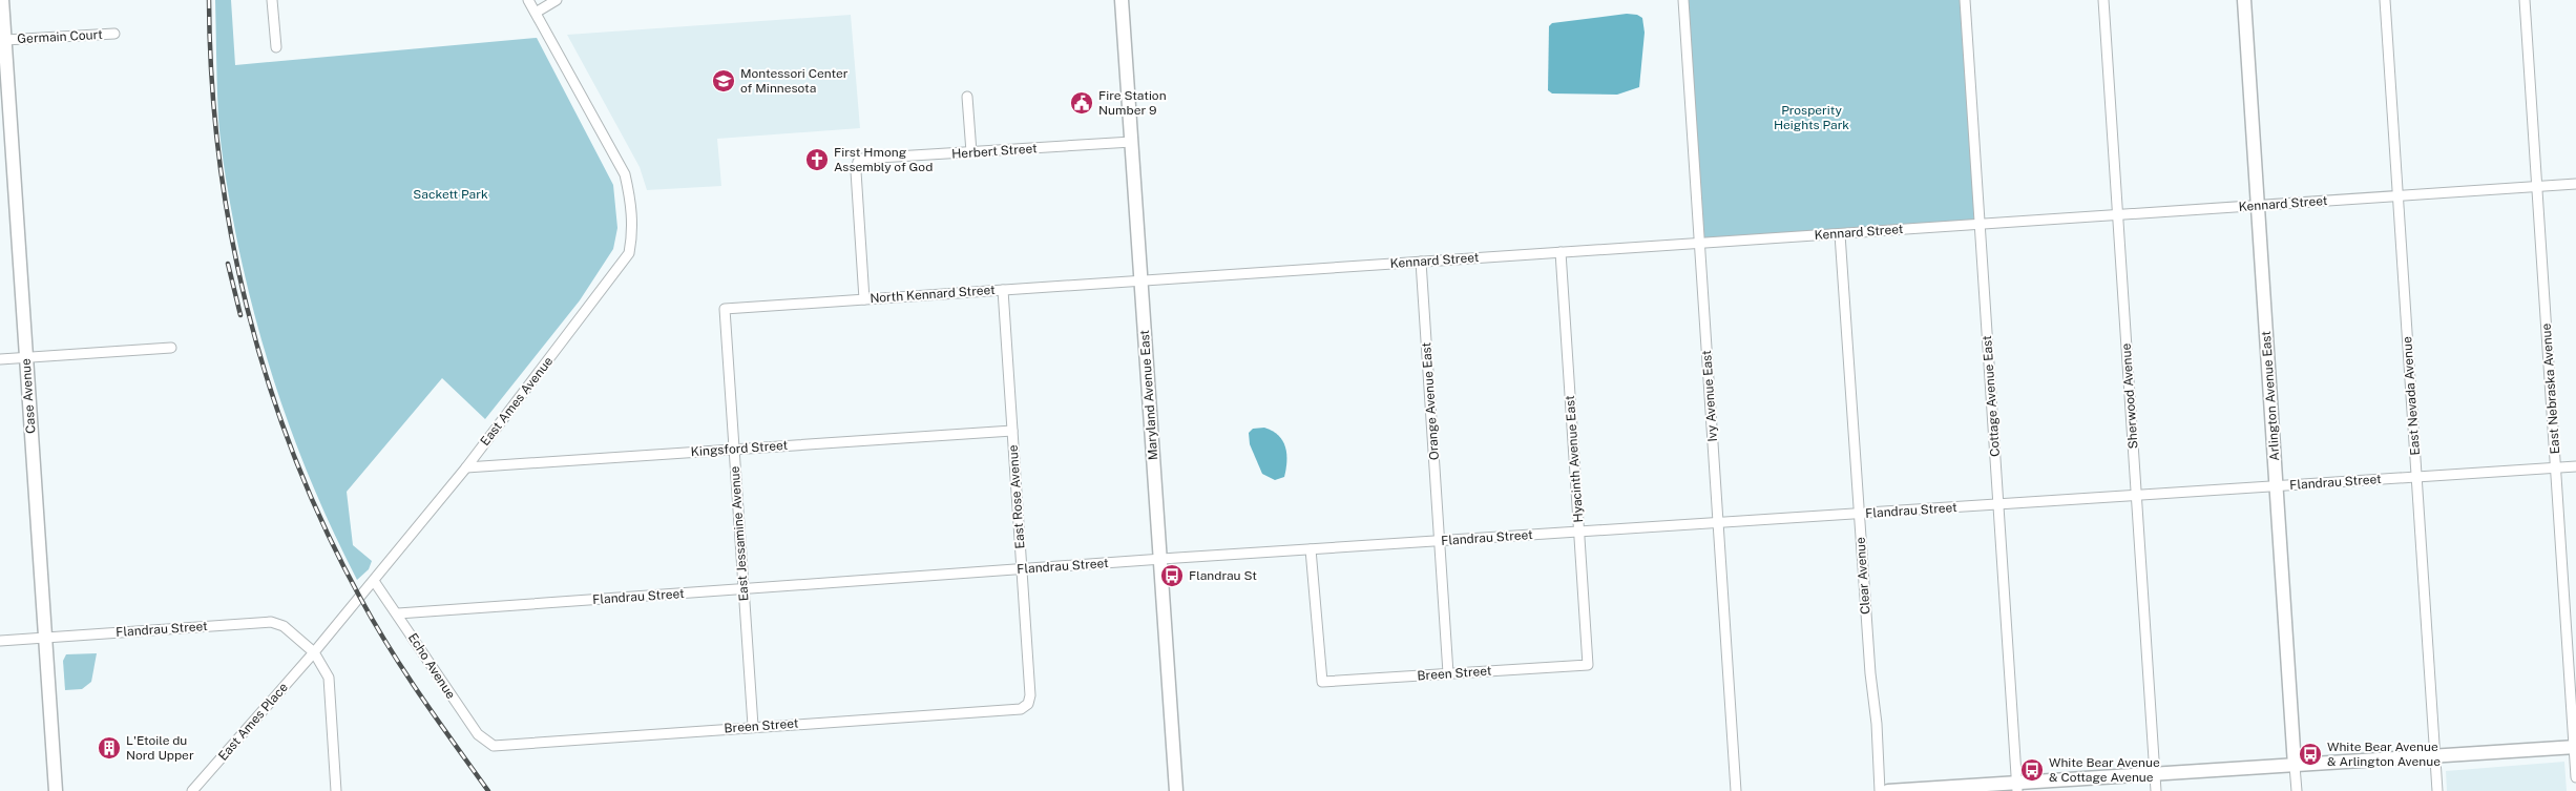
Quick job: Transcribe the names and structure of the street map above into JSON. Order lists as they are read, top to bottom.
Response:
{
  "streets": {
    "street": [
      "Germain Court",
      "Herbert Street",
      "Kennard Street",
      "North Kennard Street",
      "East Nebraska Avenue",
      "Maryland Avenue East",
      "Case Avenue",
      "Ivy Avenue East",
      "Cottage Avenue East",
      "Sherwood Avenue",
      "Arlington Avenue East",
      "East Nevada Avenue",
      "East Ames Avenue",
      "Orange Avenue East",
      "Kingsford Street",
      "Hyacinth Avenue East",
      "Flandrau Street",
      "East Rose Avenue",
      "East Jessamine Avenue",
      "Clear Avenue",
      "Echo Avenue",
      "Breen Street",
      "East Ames Place"
    ]
  },
  "crossings": [
    ["Germain Court", "Case Avenue"],
    ["Herbert Street", "North Kennard Street"],
    ["Herbert Street", "Maryland Avenue East"],
    ["Kennard Street", "North Kennard Street"],
    ["Kennard Street", "East Nebraska Avenue"],
    ["Kennard Street", "Maryland Avenue East"],
    ["Kennard Street", "Ivy Avenue East"],
    ["Kennard Street", "Cottage Avenue East"],
    ["Kennard Street", "Sherwood Avenue"],
    ["Kennard Street", "Arlington Avenue East"],
    ["Kennard Street", "East Nevada Avenue"],
    ["Kennard Street", "Orange Avenue East"],
    ["Kennard Street", "Hyacinth Avenue East"],
    ["Kennard Street", "Clear Avenue"],
    ["North Kennard Street", "Maryland Avenue East"],
    ["North Kennard Street", "East Rose Avenue"],
    ["North Kennard Street", "East Jessamine Avenue"],
    ["East Nebraska Avenue", "Flandrau Street"],
    ["Maryland Avenue East", "Flandrau Street"],
    ["Case Avenue", "Flandrau Street"],
    ["Ivy Avenue East", "Flandrau Street"],
    ["Cottage Avenue East", "Flandrau Street"],
    ["Sherwood Avenue", "Flandrau Street"],
    ["Arlington Avenue East", "Flandrau Street"],
    ["East Nevada Avenue", "Flandrau Street"],
    ["East Ames Avenue", "Kingsford Street"],
    ["East Ames Avenue", "Flandrau Street"],
    ["East Ames Avenue", "Echo Avenue"],
    ["East Ames Avenue", "East Ames Place"],
    ["Orange Avenue East", "Flandrau Street"],
    ["Orange Avenue East", "Breen Street"],
    ["Kingsford Street", "East Rose Avenue"],
    ["Kingsford Street", "East Jessamine Avenue"],
    ["Hyacinth Avenue East", "Flandrau Street"],
    ["Hyacinth Avenue East", "Breen Street"],
    ["Flandrau Street", "East Rose Avenue"],
    ["Flandrau Street", "East Jessamine Avenue"],
    ["Flandrau Street", "Clear Avenue"],
    ["Flandrau Street", "Echo Avenue"],
    ["Flandrau Street", "Breen Street"],
    ["Flandrau Street", "East Ames Place"],
    ["East Rose Avenue", "Breen Street"],
    ["East Jessamine Avenue", "Breen Street"],
    ["Echo Avenue", "Breen Street"]
  ],
  "parks": ["Prosperity Heights Park", "Sackett Park"],
  "places": {
    "school or university": ["Montessori Center of Minnesota"],
    "public building": ["Fire Station Number 9"],
    "church": ["First Hmong Assembly of God"],
    "bus stop": ["Flandrau St", "White Bear Avenue & Arlington Avenue", "White Bear Avenue & Cottage Avenue"],
    "building": ["L'Etoile du Nord Upper"]
  }
}
